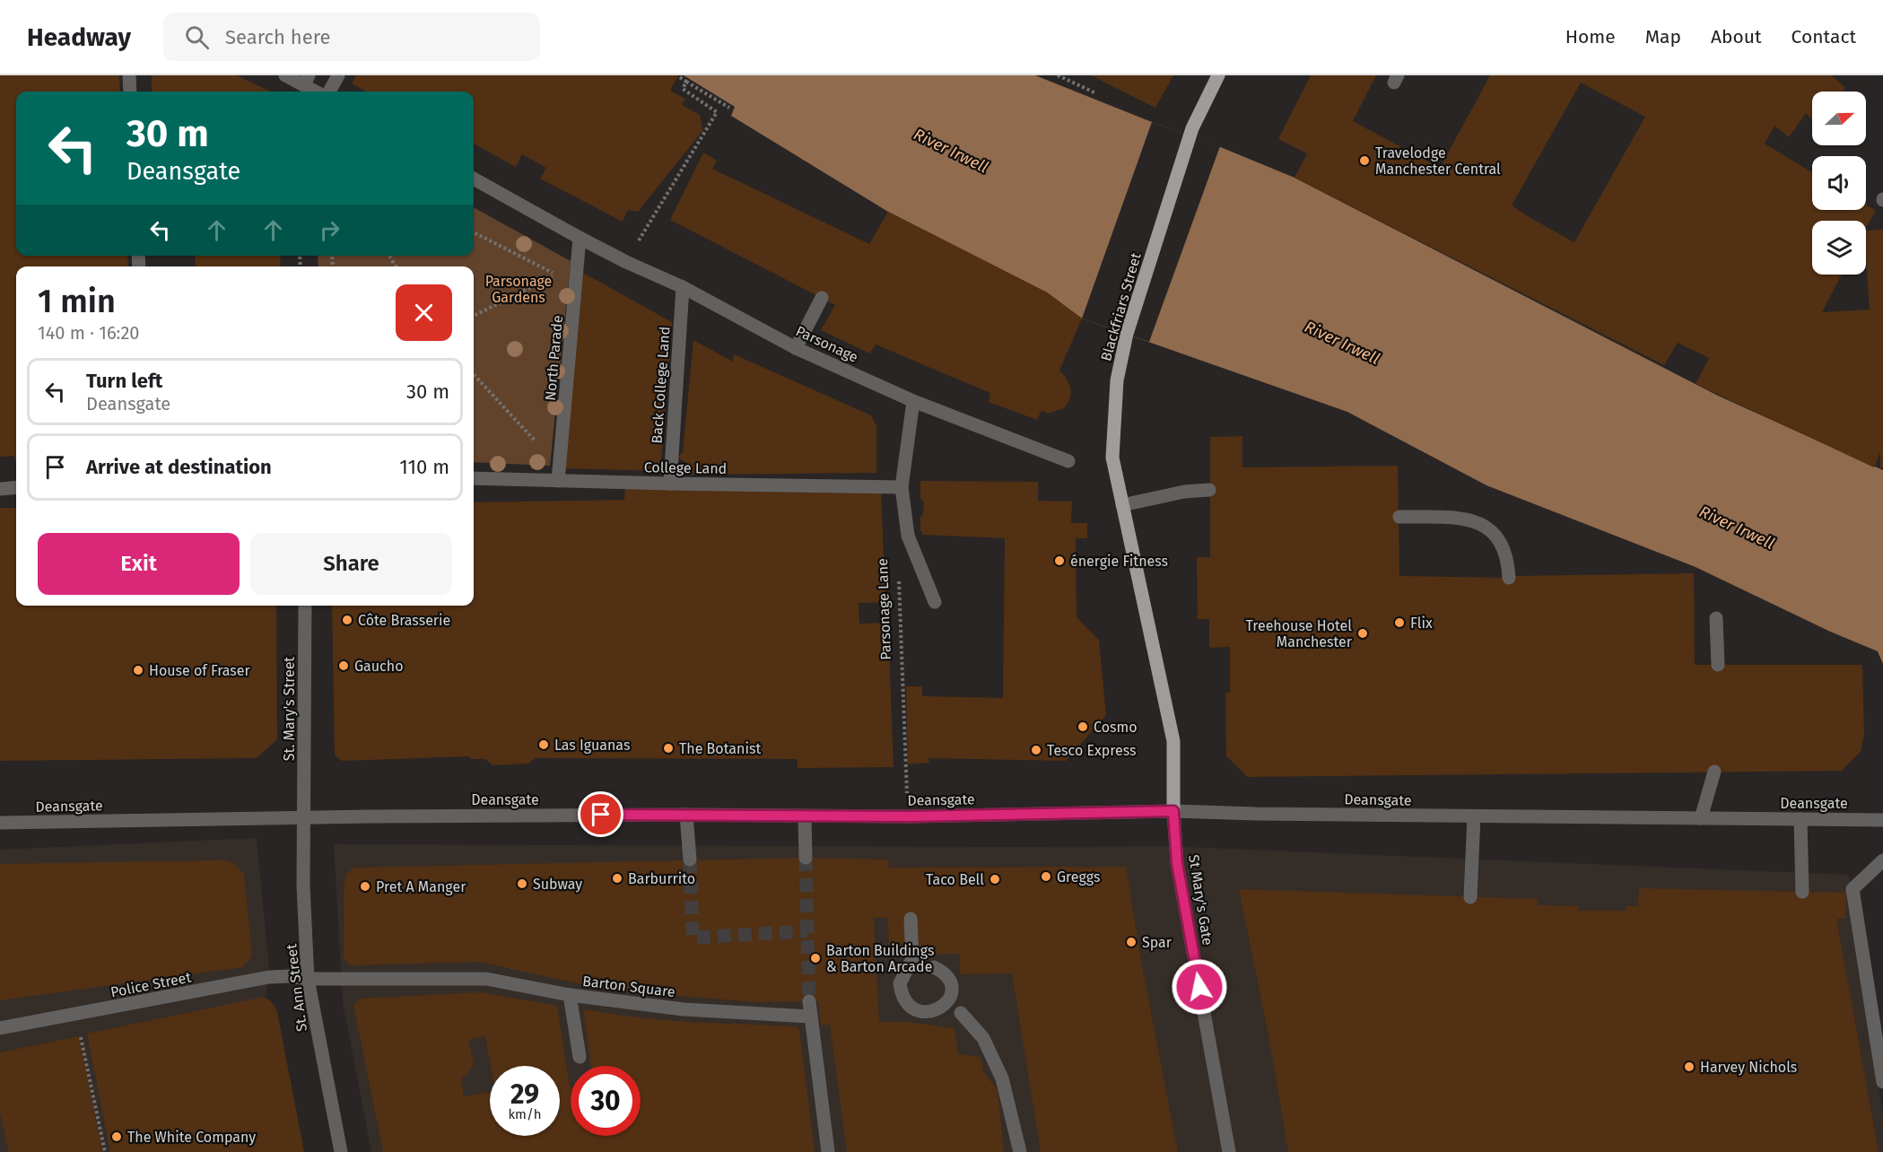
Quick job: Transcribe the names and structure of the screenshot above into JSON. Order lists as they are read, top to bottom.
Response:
{
  "streets": {
    "main road": ["Blackfriars Street"],
    "street": [
      "Parsonage",
      "North Parade",
      "Back College Land",
      "College Land",
      "St. Mary's Street",
      "Deansgate",
      "St Mary's Gate",
      "Police Street",
      "Barton Square",
      "St. Ann Street"
    ],
    "path": ["Parsonage Lane"]
  },
  "crossings": [
    ["Blackfriars Street", "Deansgate"],
    ["Blackfriars Street", "St Mary's Gate"],
    ["Parsonage", "North Parade"],
    ["Parsonage", "Back College Land"],
    ["North Parade", "College Land"],
    ["Back College Land", "College Land"],
    ["Parsonage Lane", "Deansgate"],
    ["St. Mary's Street", "Deansgate"],
    ["St. Mary's Street", "St. Ann Street"],
    ["Deansgate", "St Mary's Gate"],
    ["Deansgate", "St. Ann Street"],
    ["Police Street", "Barton Square"],
    ["Police Street", "St. Ann Street"],
    ["Barton Square", "St. Ann Street"]
  ],
  "water": ["River Irwell"],
  "parks": ["Parsonage Gardens"],
  "places": [
    "Travelodge Manchester Central",
    "énergie Fitness",
    "Côte Brasserie",
    "Flix",
    "Treehouse Hotel Manchester",
    "Gaucho",
    "House of Fraser",
    "Cosmo",
    "Las Iguanas",
    "The Botanist",
    "Tesco Express",
    "Greggs",
    "Barburrito",
    "Taco Bell",
    "Subway",
    "Pret A Manger",
    "Spar",
    "Barton Buildings & Barton Arcade",
    "Harvey Nichols",
    "The White Company"
  ],
  "north": "right",
  "page": {
    "header": "Headway",
    "search": "Search here",
    "nav": [
      "Home",
      "Map",
      "About",
      "Contact"
    ],
    "turn": ["30 m", "Deansgate"],
    "heading": ["1 min", "140 m · 16:20"],
    "list": [
      {
        "name": "Turn left",
        "note": "Deansgate",
        "value": "30 m"
      },
      {
        "name": "Arrive at destination",
        "value": "110 m"
      }
    ],
    "buttons": ["Exit", "Share"],
    "speed": "29 km/h",
    "limit": "30"
  }
}
